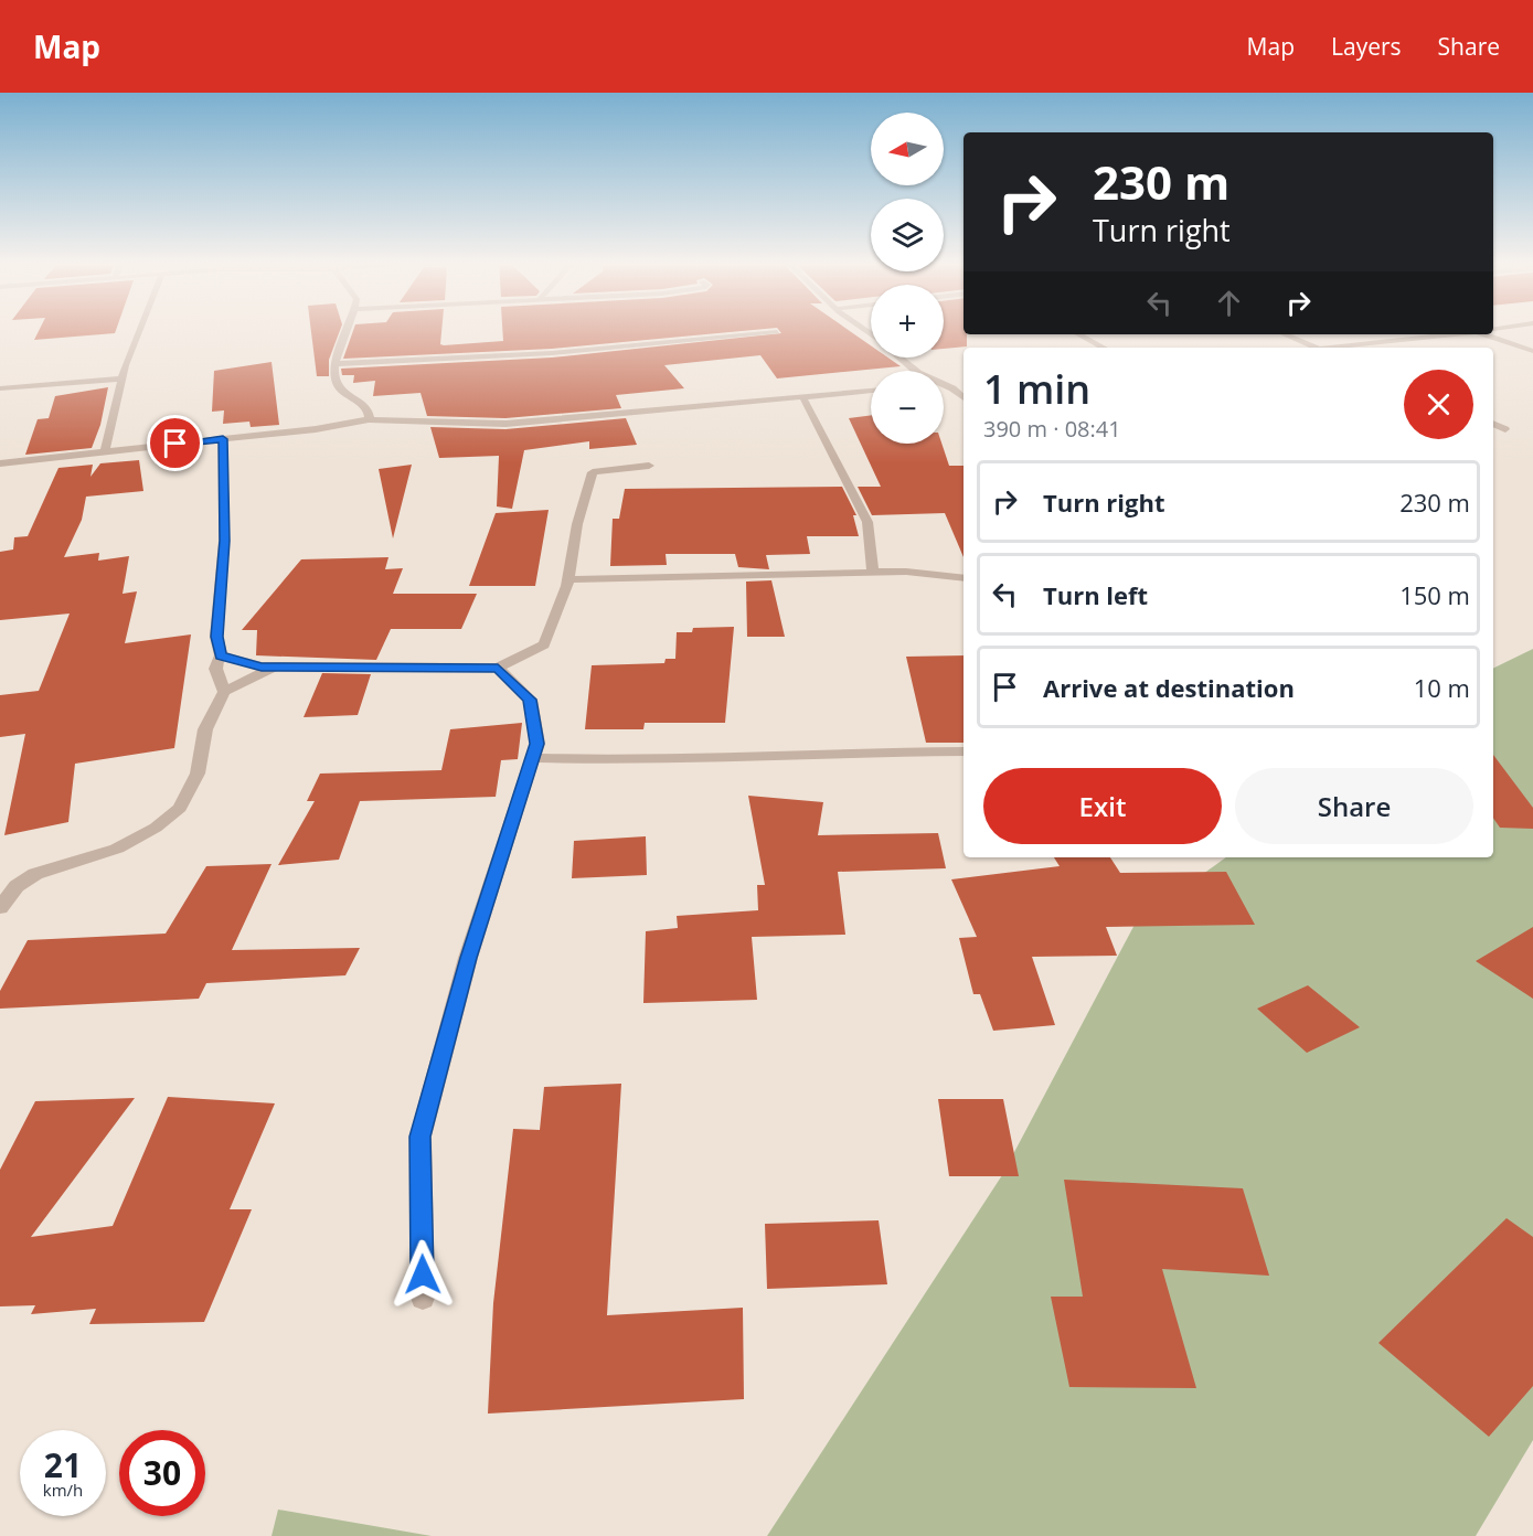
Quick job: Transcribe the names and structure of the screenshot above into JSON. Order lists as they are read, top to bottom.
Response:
{
  "north": "left",
  "page": {
    "header": "Map",
    "nav": ["Map", "Layers", "Share"],
    "map_buttons": ["+", "−"],
    "turn": ["230 m", "Turn right"],
    "heading": ["1 min", "390 m · 08:41"],
    "list": [
      {
        "name": "Turn right",
        "value": "230 m"
      },
      {
        "name": "Turn left",
        "value": "150 m"
      },
      {
        "name": "Arrive at destination",
        "value": "10 m"
      }
    ],
    "buttons": ["Exit", "Share"],
    "speed": "21 km/h",
    "limit": "30"
  }
}
